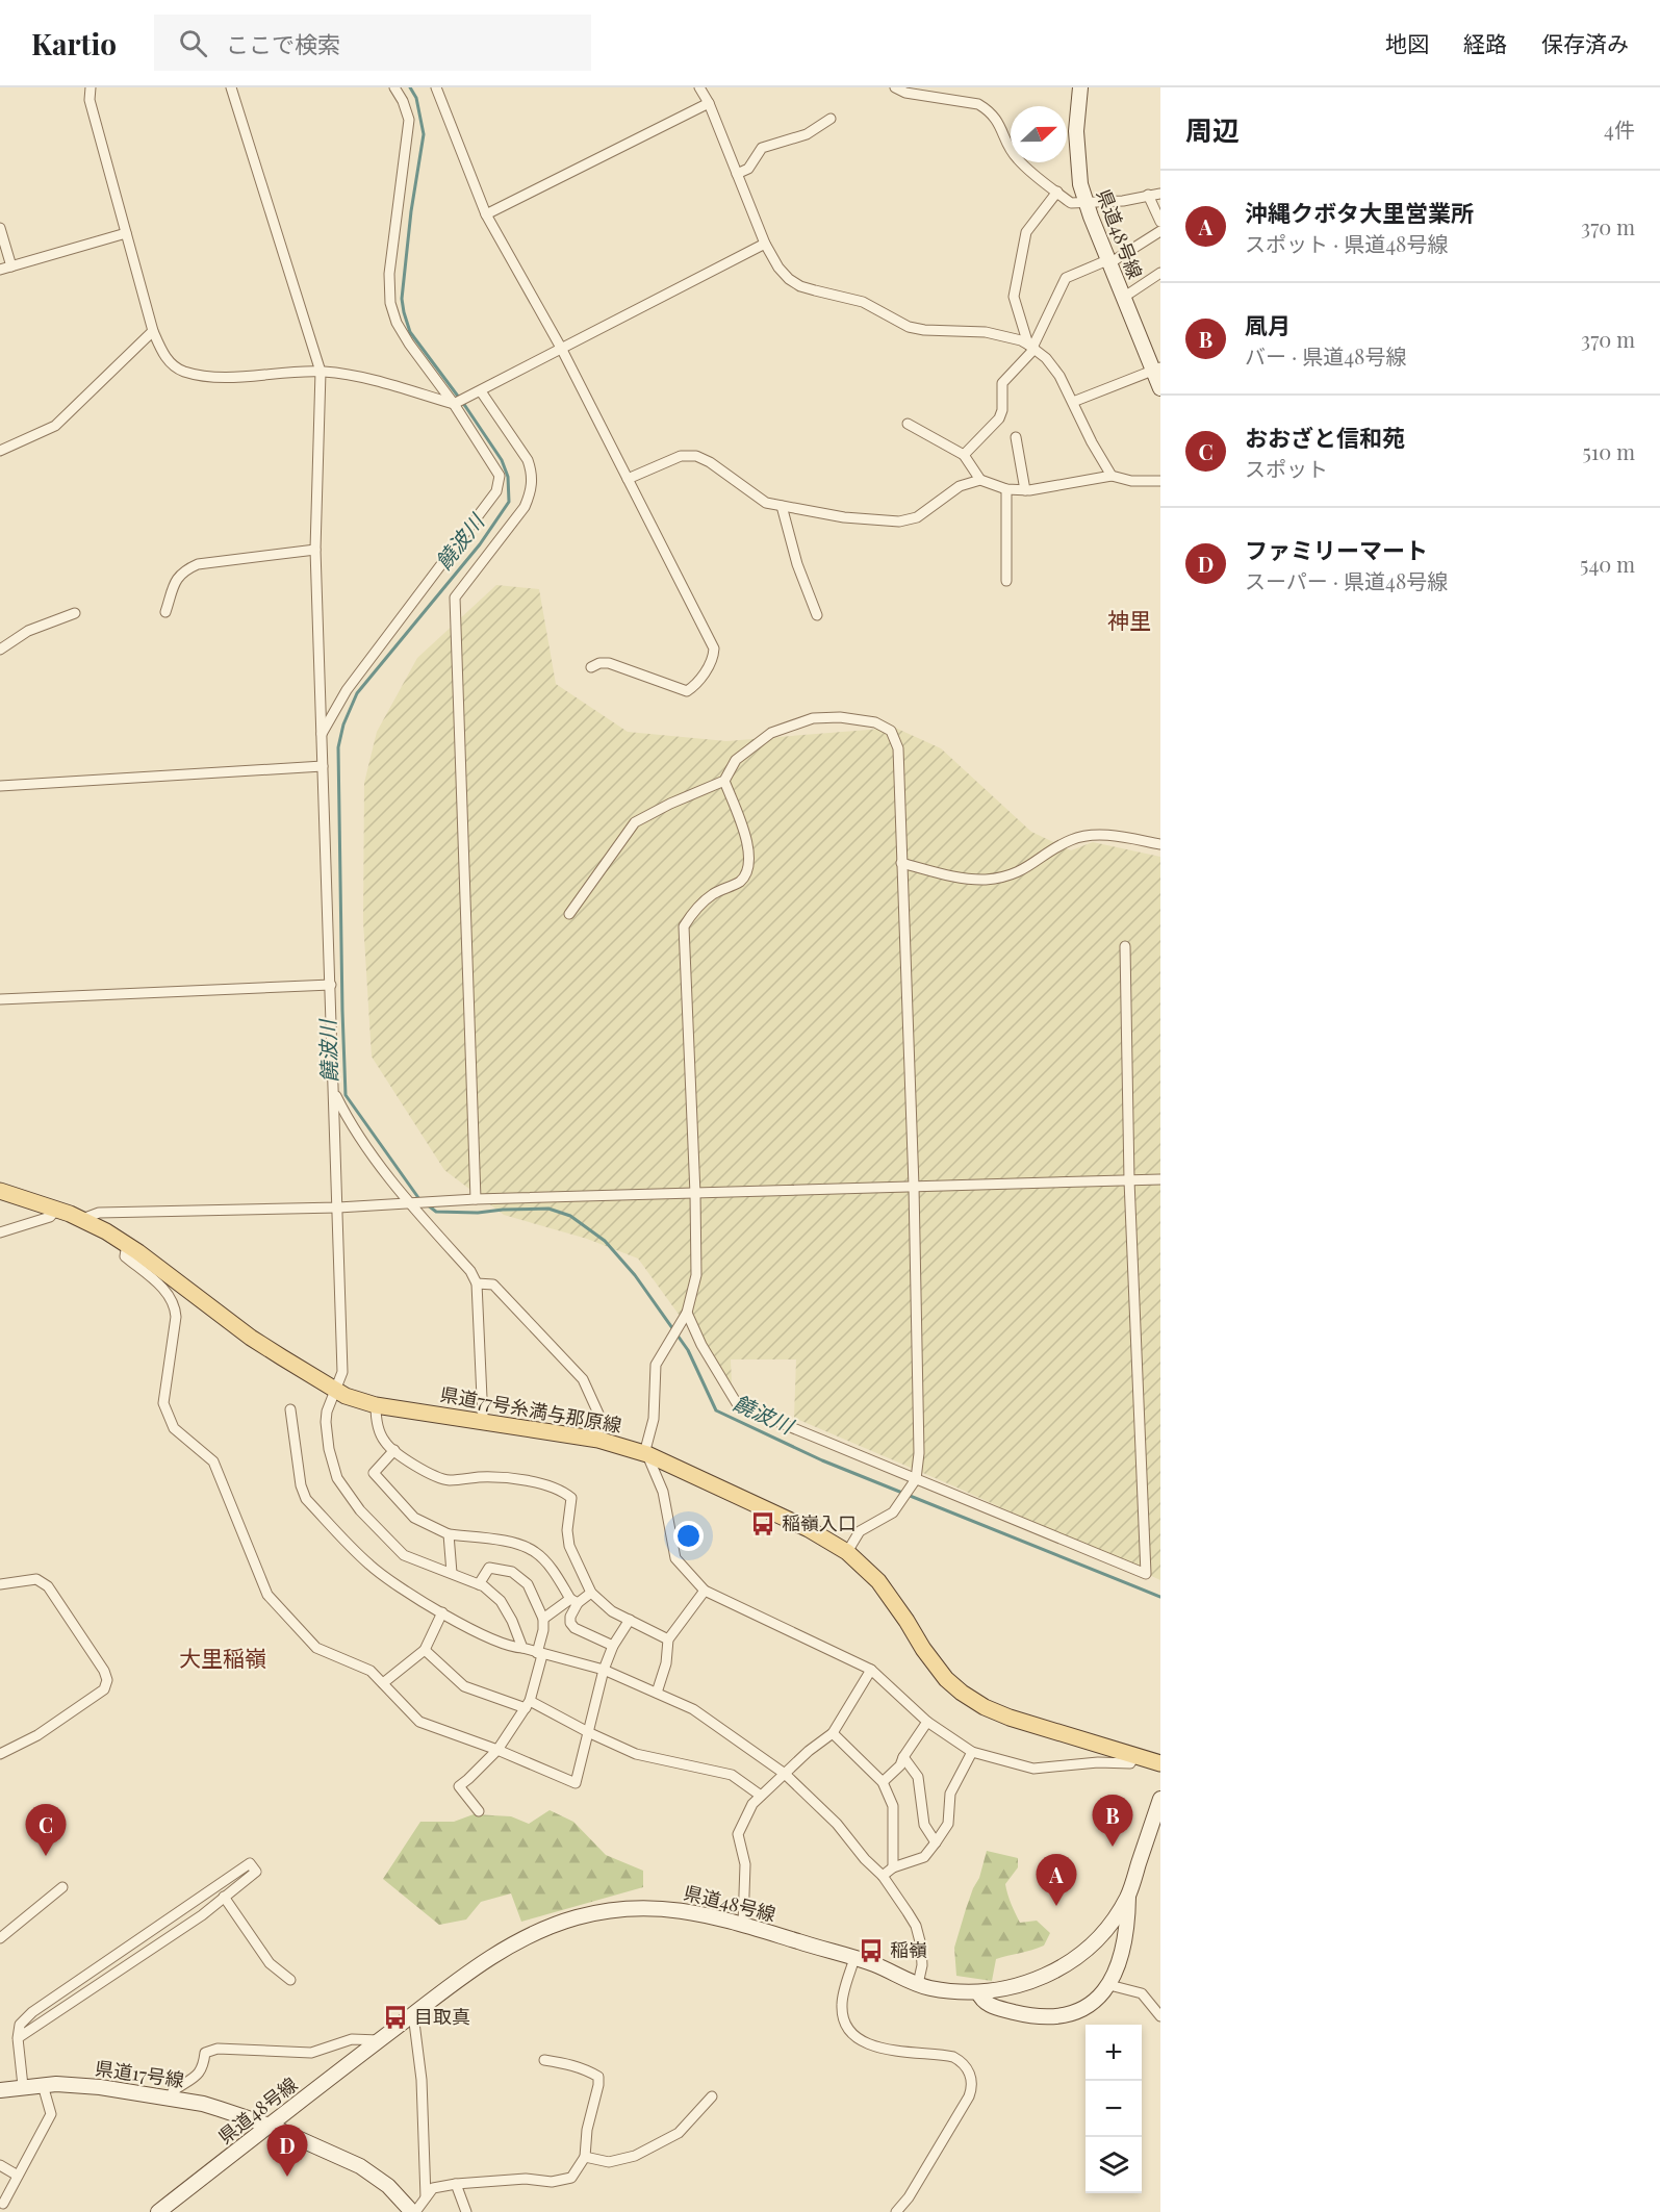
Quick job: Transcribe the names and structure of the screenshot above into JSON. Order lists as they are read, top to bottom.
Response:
{
  "streets": {
    "main road": ["県道48号線", "県道77号糸満与那原線", "県道17号線"]
  },
  "crossings": [
    ["県道48号線", "県道17号線"]
  ],
  "districts": ["神里", "大里稲嶺"],
  "water": ["饒波川"],
  "places": {
    "bus stop": ["稲嶺入口", "稲嶺", "目取真"]
  },
  "north": "right",
  "page": {
    "header": "Kartio",
    "search": "ここで検索",
    "nav": ["地図", "経路", "保存済み"],
    "heading": ["周辺", "4件"],
    "list": [
      {
        "mark": "A",
        "name": "沖縄クボタ大里営業所",
        "note": "スポット · 県道48号線",
        "value": "370 m"
      },
      {
        "mark": "B",
        "name": "凮月",
        "note": "バー · 県道48号線",
        "value": "370 m"
      },
      {
        "mark": "C",
        "name": "おおざと信和苑",
        "note": "スポット",
        "value": "510 m"
      },
      {
        "mark": "D",
        "name": "ファミリーマート",
        "note": "スーパー · 県道48号線",
        "value": "540 m"
      }
    ],
    "pins": [
      "B",
      "C",
      "A",
      "D"
    ],
    "map_buttons": ["+", "−"]
  }
}
